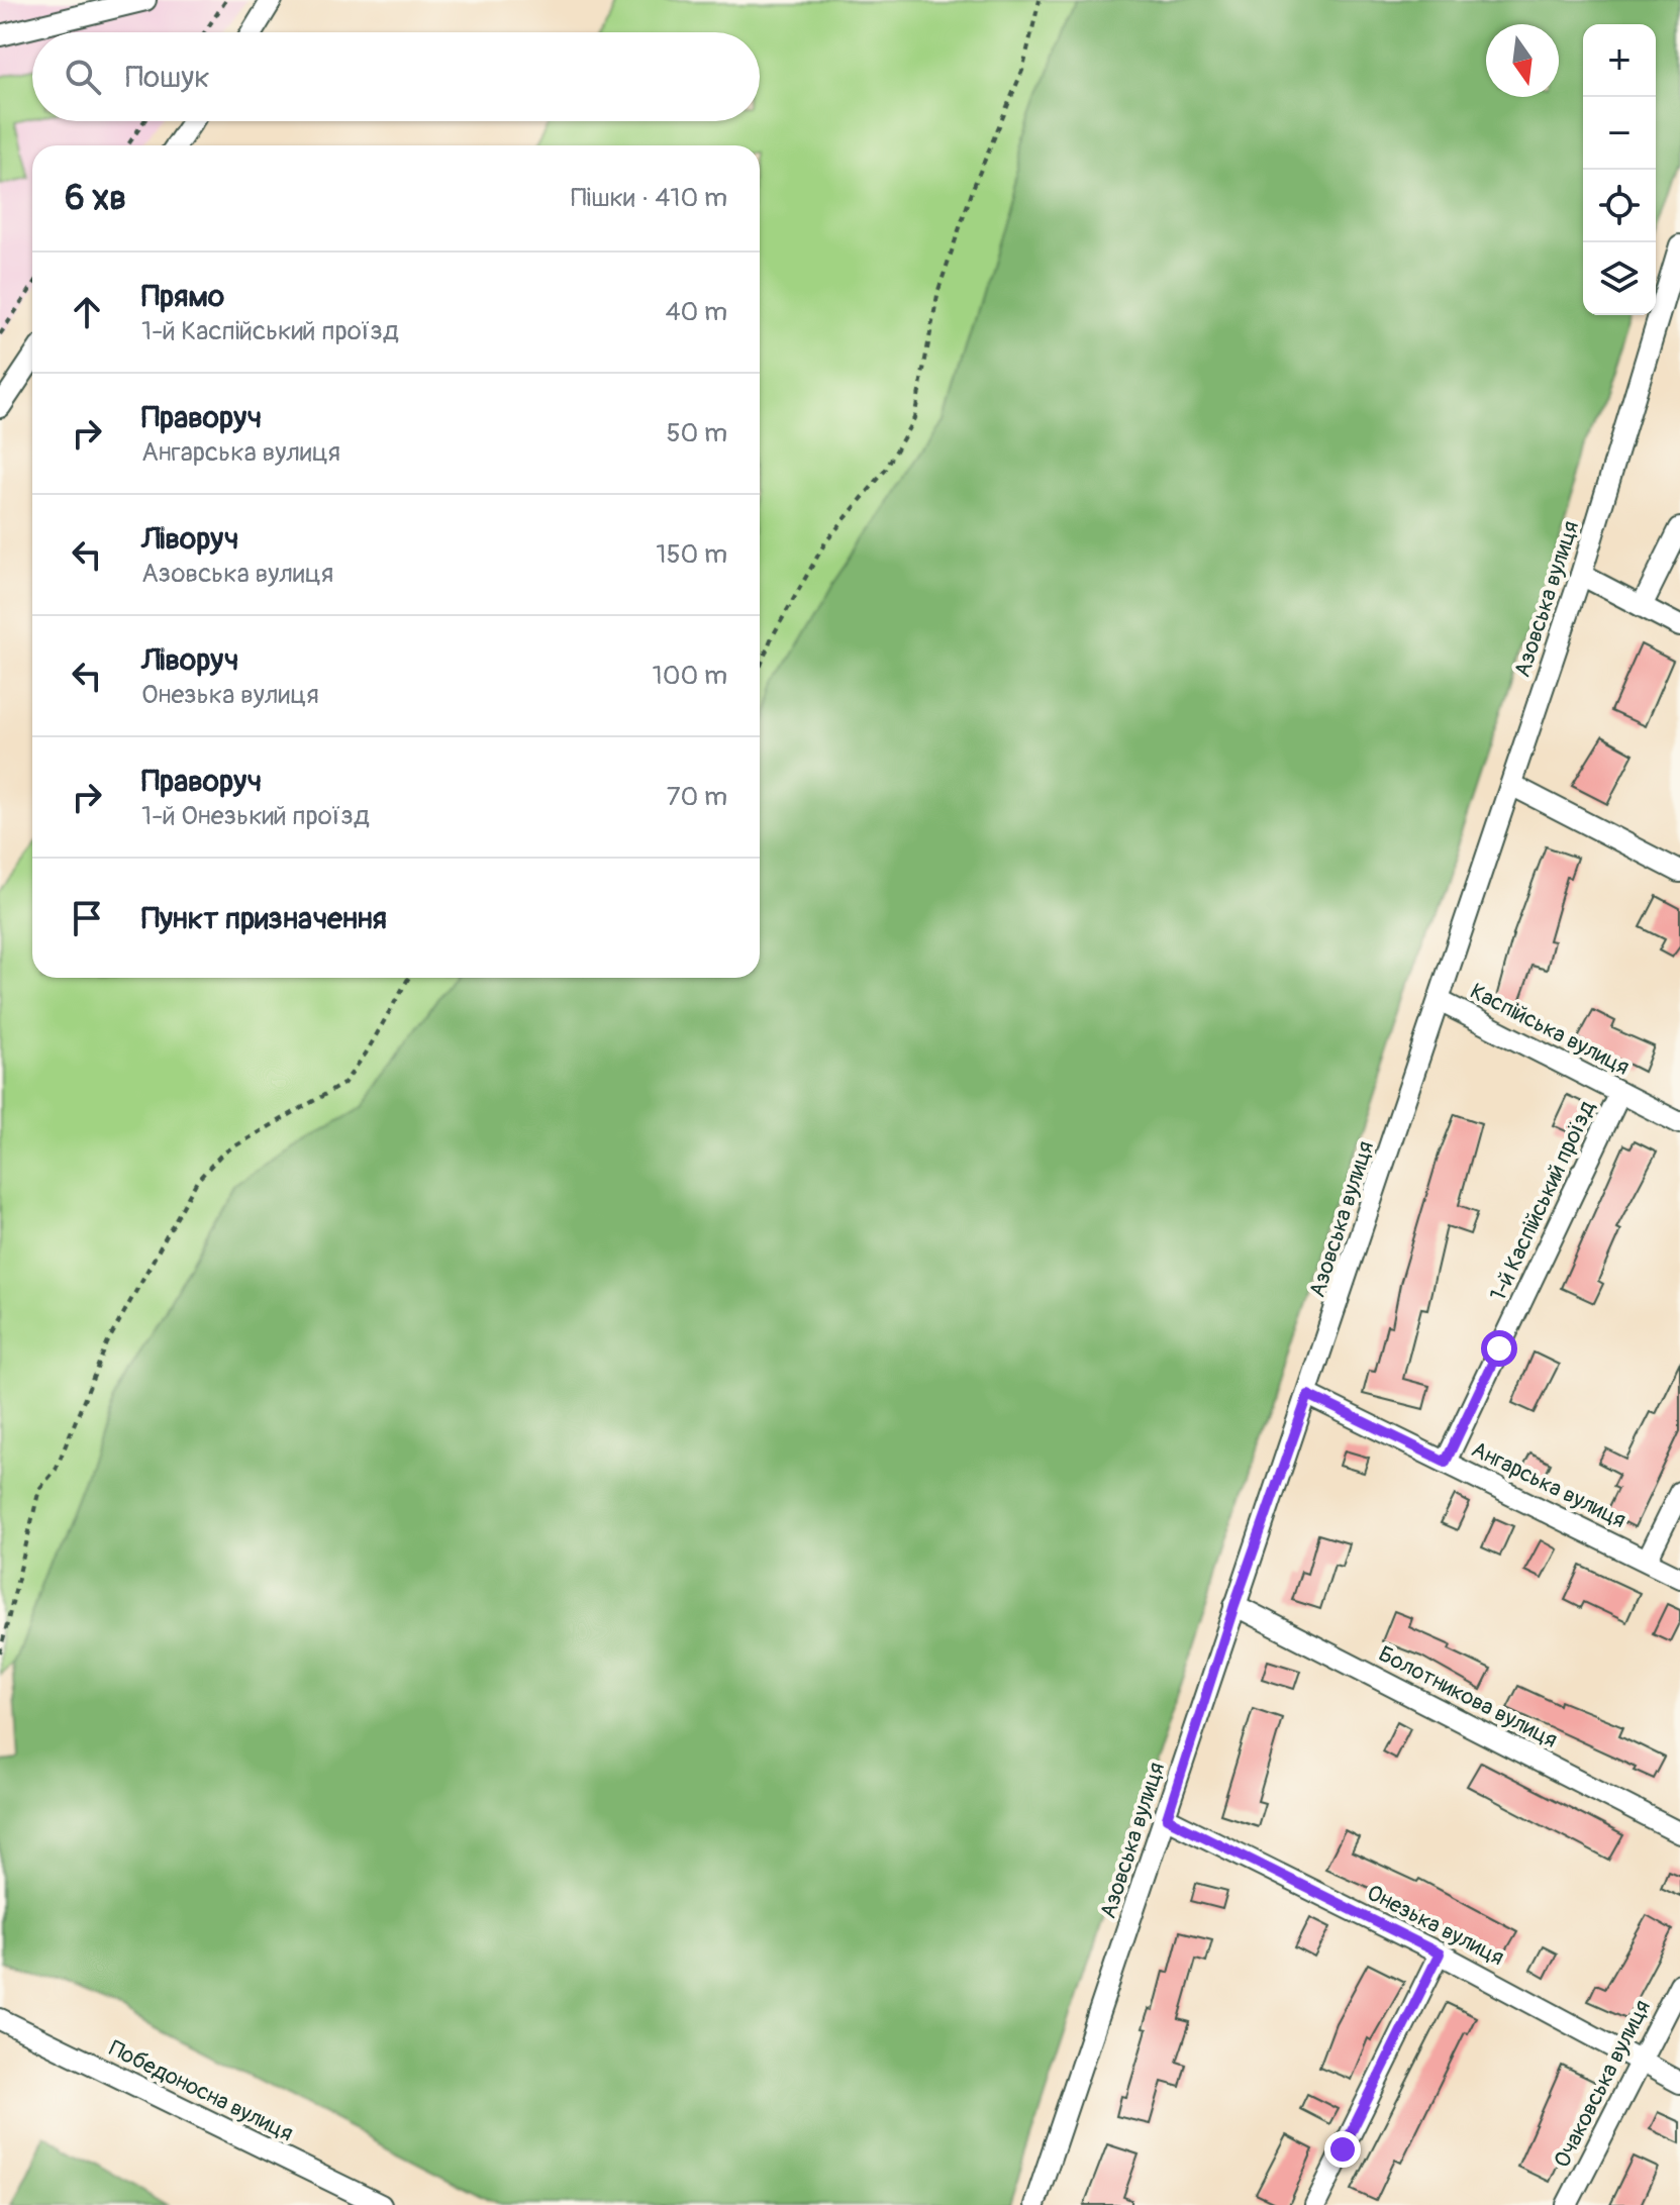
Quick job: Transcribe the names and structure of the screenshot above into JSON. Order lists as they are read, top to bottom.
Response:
{
  "streets": {
    "street": [
      "Азовська вулиця",
      "Каспійська вулиця",
      "1-й Каспійський проїзд",
      "Ангарська вулиця",
      "Болотникова вулиця",
      "Онезька вулиця",
      "Очаковська вулиця",
      "Победоносна вулиця"
    ]
  },
  "crossings": [
    ["Азовська вулиця", "Каспійська вулиця"],
    ["Азовська вулиця", "Ангарська вулиця"],
    ["Азовська вулиця", "Болотникова вулиця"],
    ["Азовська вулиця", "Онезька вулиця"],
    ["Каспійська вулиця", "1-й Каспійський проїзд"],
    ["1-й Каспійський проїзд", "Ангарська вулиця"],
    ["Онезька вулиця", "Очаковська вулиця"]
  ],
  "north": "bottom",
  "page": {
    "map_buttons": ["+", "−"],
    "search": "Пошук",
    "heading": ["6 хв", "Пішки · 410 m"],
    "list": [
      ["Прямо", "1-й Каспійський проїзд", "40 m"],
      ["Праворуч", "Ангарська вулиця", "50 m"],
      ["Ліворуч", "Азовська вулиця", "150 m"],
      ["Ліворуч", "Онезька вулиця", "100 m"],
      ["Праворуч", "1-й Онезький проїзд", "70 m"],
      "Пункт призначення"
    ]
  }
}
